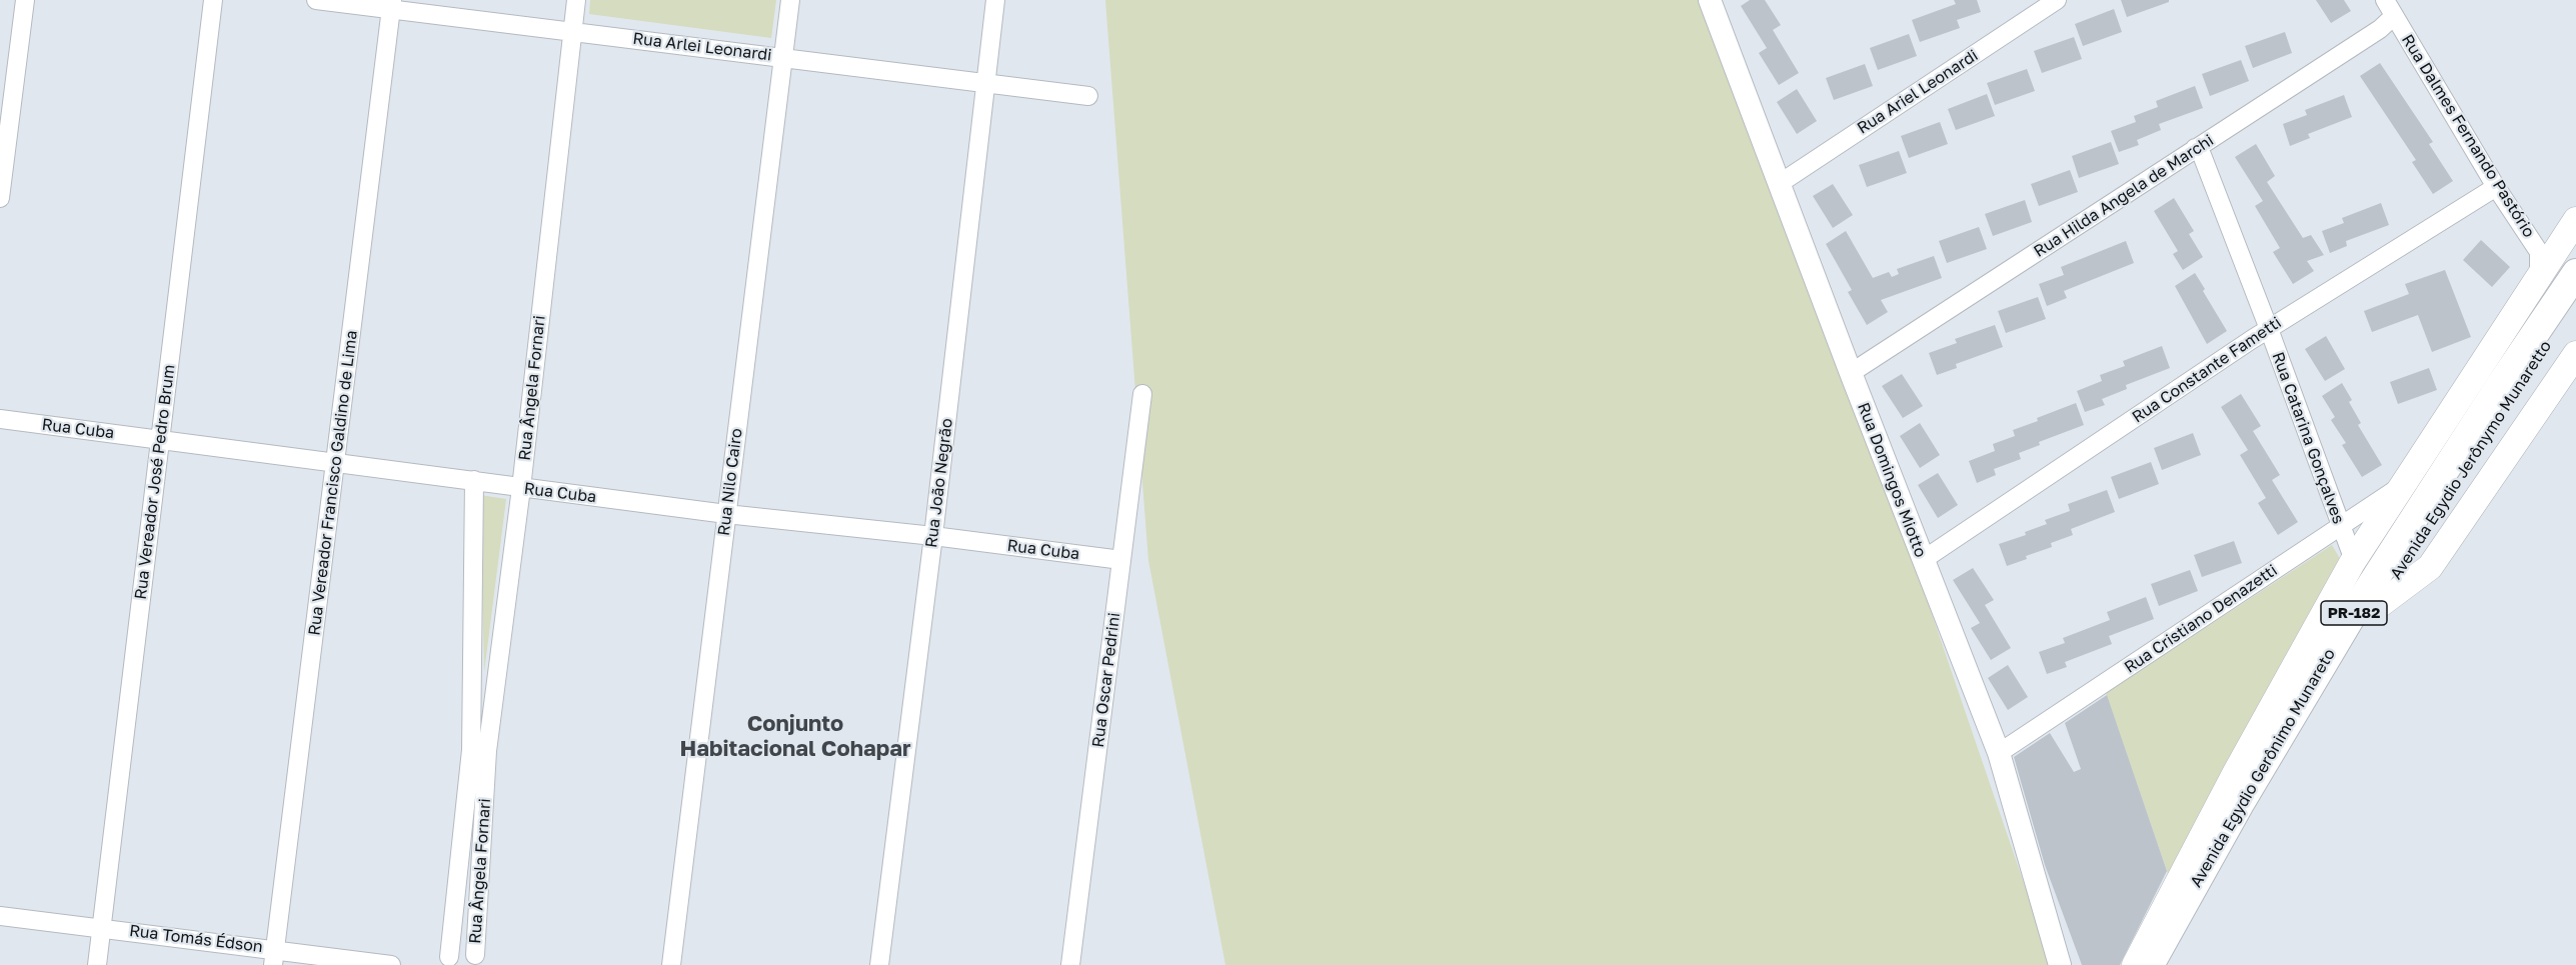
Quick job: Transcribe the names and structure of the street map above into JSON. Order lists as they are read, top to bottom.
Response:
{
  "streets": {
    "main road": ["Avenida Egydio Jerônymo Munaretto", "PR-182", "Avenida Egydio Gerônimo Munareto"],
    "street": [
      "Rua Arlei Leonardi",
      "Rua Ariel Leonardi",
      "Rua Dalmes Fernando Pastório",
      "Rua Hilda Angela de Marchi",
      "Rua Constante Fametti",
      "Rua Ângela Fornari",
      "Rua Cuba",
      "Rua Catarina Gonçalves",
      "Rua Domingos Miotto",
      "Rua Vereador José Pedro Brum",
      "Rua Nilo Cairo",
      "Rua Vereador Francisco Galdino de Lima",
      "Rua João Negrão",
      "Rua Cristiano Denazetti",
      "Rua Oscar Pedrini",
      "Rua Tomás Édson"
    ]
  },
  "crossings": [
    ["Rua Arlei Leonardi", "Rua Ângela Fornari"],
    ["Rua Arlei Leonardi", "Rua Nilo Cairo"],
    ["Rua Arlei Leonardi", "Rua Vereador Francisco Galdino de Lima"],
    ["Rua Arlei Leonardi", "Rua João Negrão"],
    ["Rua Ariel Leonardi", "Rua Domingos Miotto"],
    ["Rua Dalmes Fernando Pastório", "Rua Hilda Angela de Marchi"],
    ["Rua Dalmes Fernando Pastório", "Rua Constante Fametti"],
    ["Rua Hilda Angela de Marchi", "Rua Catarina Gonçalves"],
    ["Rua Hilda Angela de Marchi", "Rua Domingos Miotto"],
    ["Rua Constante Fametti", "Rua Catarina Gonçalves"],
    ["Rua Constante Fametti", "Rua Domingos Miotto"],
    ["Rua Ângela Fornari", "Rua Cuba"],
    ["Rua Cuba", "Rua Vereador José Pedro Brum"],
    ["Rua Cuba", "Rua Nilo Cairo"],
    ["Rua Cuba", "Rua Vereador Francisco Galdino de Lima"],
    ["Rua Cuba", "Rua João Negrão"],
    ["Rua Cuba", "Rua Oscar Pedrini"],
    ["Rua Catarina Gonçalves", "Rua Cristiano Denazetti"],
    ["Rua Domingos Miotto", "Rua Cristiano Denazetti"],
    ["Rua Vereador José Pedro Brum", "Rua Tomás Édson"],
    ["Rua Vereador Francisco Galdino de Lima", "Rua Tomás Édson"]
  ],
  "districts": ["Conjunto Habitacional Cohapar"]
}
